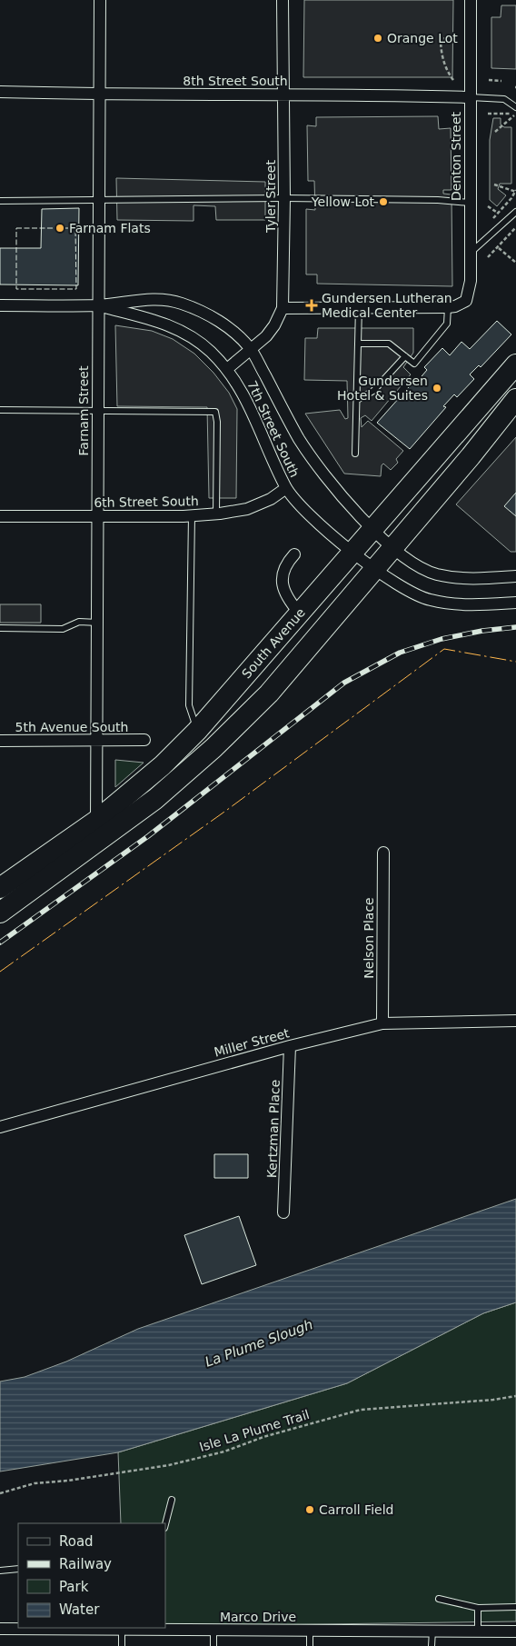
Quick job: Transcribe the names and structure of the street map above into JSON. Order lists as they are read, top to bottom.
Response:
{
  "streets": {
    "highway": ["South Avenue"],
    "street": [
      "8th Street South",
      "Denton Street",
      "Tyler Street",
      "Farnam Street",
      "7th Street South",
      "6th Street South",
      "5th Avenue South",
      "Nelson Place",
      "Miller Street",
      "Kertzman Place",
      "Marco Drive"
    ],
    "path": ["Isle La Plume Trail"]
  },
  "crossings": [
    ["8th Street South", "Denton Street"],
    ["8th Street South", "Tyler Street"],
    ["8th Street South", "Farnam Street"],
    ["Tyler Street", "7th Street South"],
    ["Farnam Street", "7th Street South"],
    ["Farnam Street", "6th Street South"],
    ["Farnam Street", "South Avenue"],
    ["Farnam Street", "5th Avenue South"],
    ["7th Street South", "6th Street South"],
    ["7th Street South", "South Avenue"],
    ["Nelson Place", "Miller Street"],
    ["Miller Street", "Kertzman Place"]
  ],
  "water": ["La Plume Slough"],
  "places": {
    "other": [
      "Orange Lot",
      "Yellow Lot",
      "Farnam Flats",
      "Gundersen Hotel & Suites",
      "Carroll Field"
    ],
    "health": ["Gundersen Lutheran Medical Center"]
  },
  "legend": [
    "Road",
    "Railway",
    "Park",
    "Water"
  ]
}
